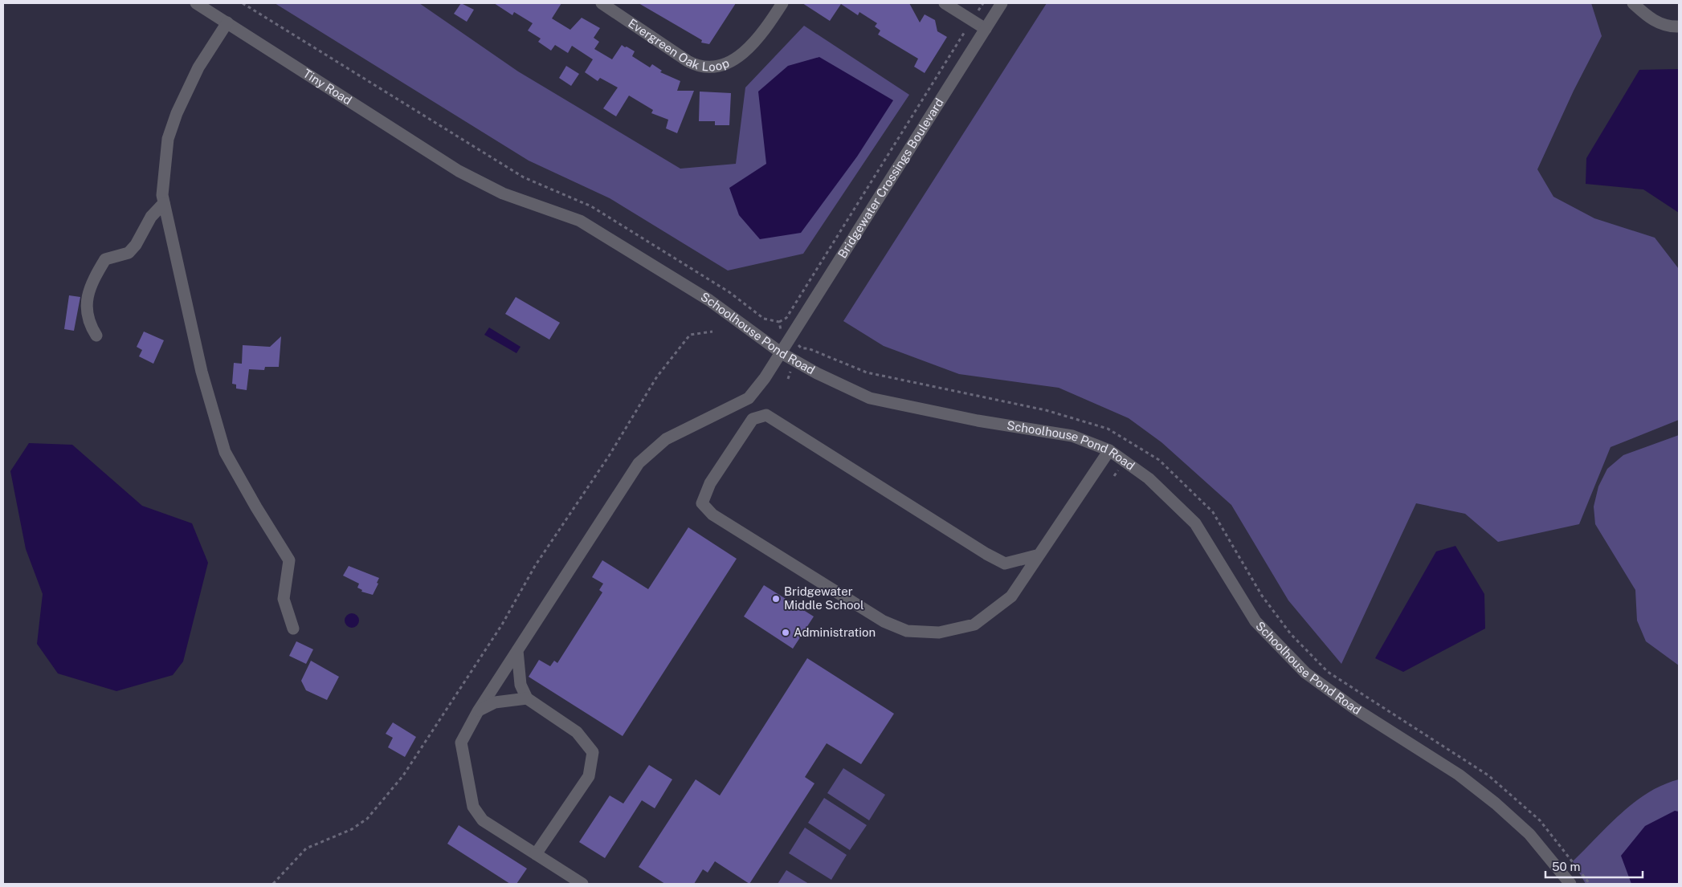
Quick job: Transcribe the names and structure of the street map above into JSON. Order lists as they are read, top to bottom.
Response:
{
  "streets": {
    "street": [
      "Evergreen Oak Loop",
      "Tiny Road",
      "Bridgewater Crossings Boulevard",
      "Schoolhouse Pond Road"
    ]
  },
  "crossings": [
    ["Tiny Road", "Schoolhouse Pond Road"],
    ["Bridgewater Crossings Boulevard", "Schoolhouse Pond Road"]
  ],
  "places": ["Bridgewater Middle School", "Administration"],
  "scale_bar": "50 m"
}
